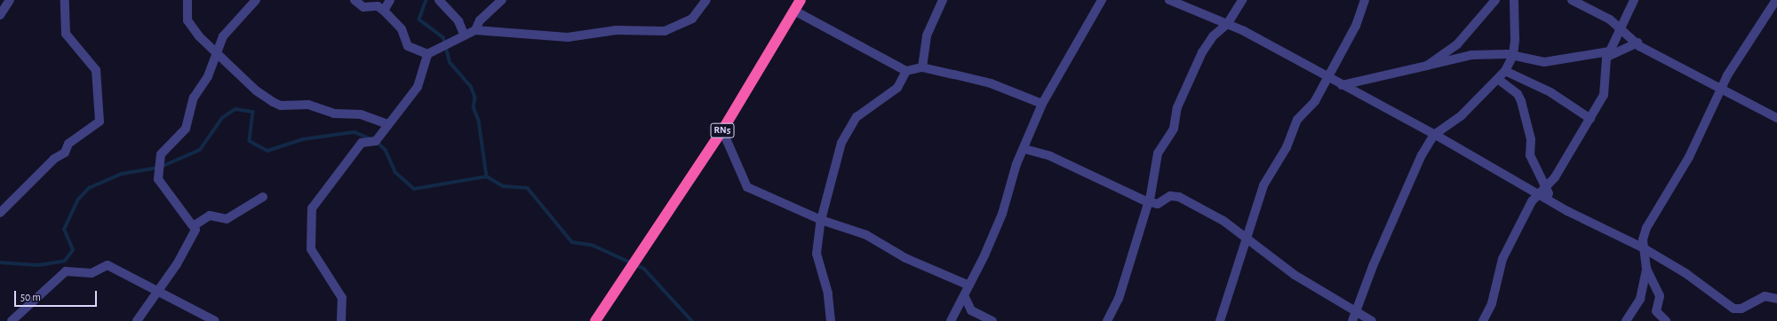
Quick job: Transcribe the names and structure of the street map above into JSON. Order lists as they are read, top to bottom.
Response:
{
  "streets": {
    "highway": ["RN5"]
  },
  "scale_bar": "50 m"
}
